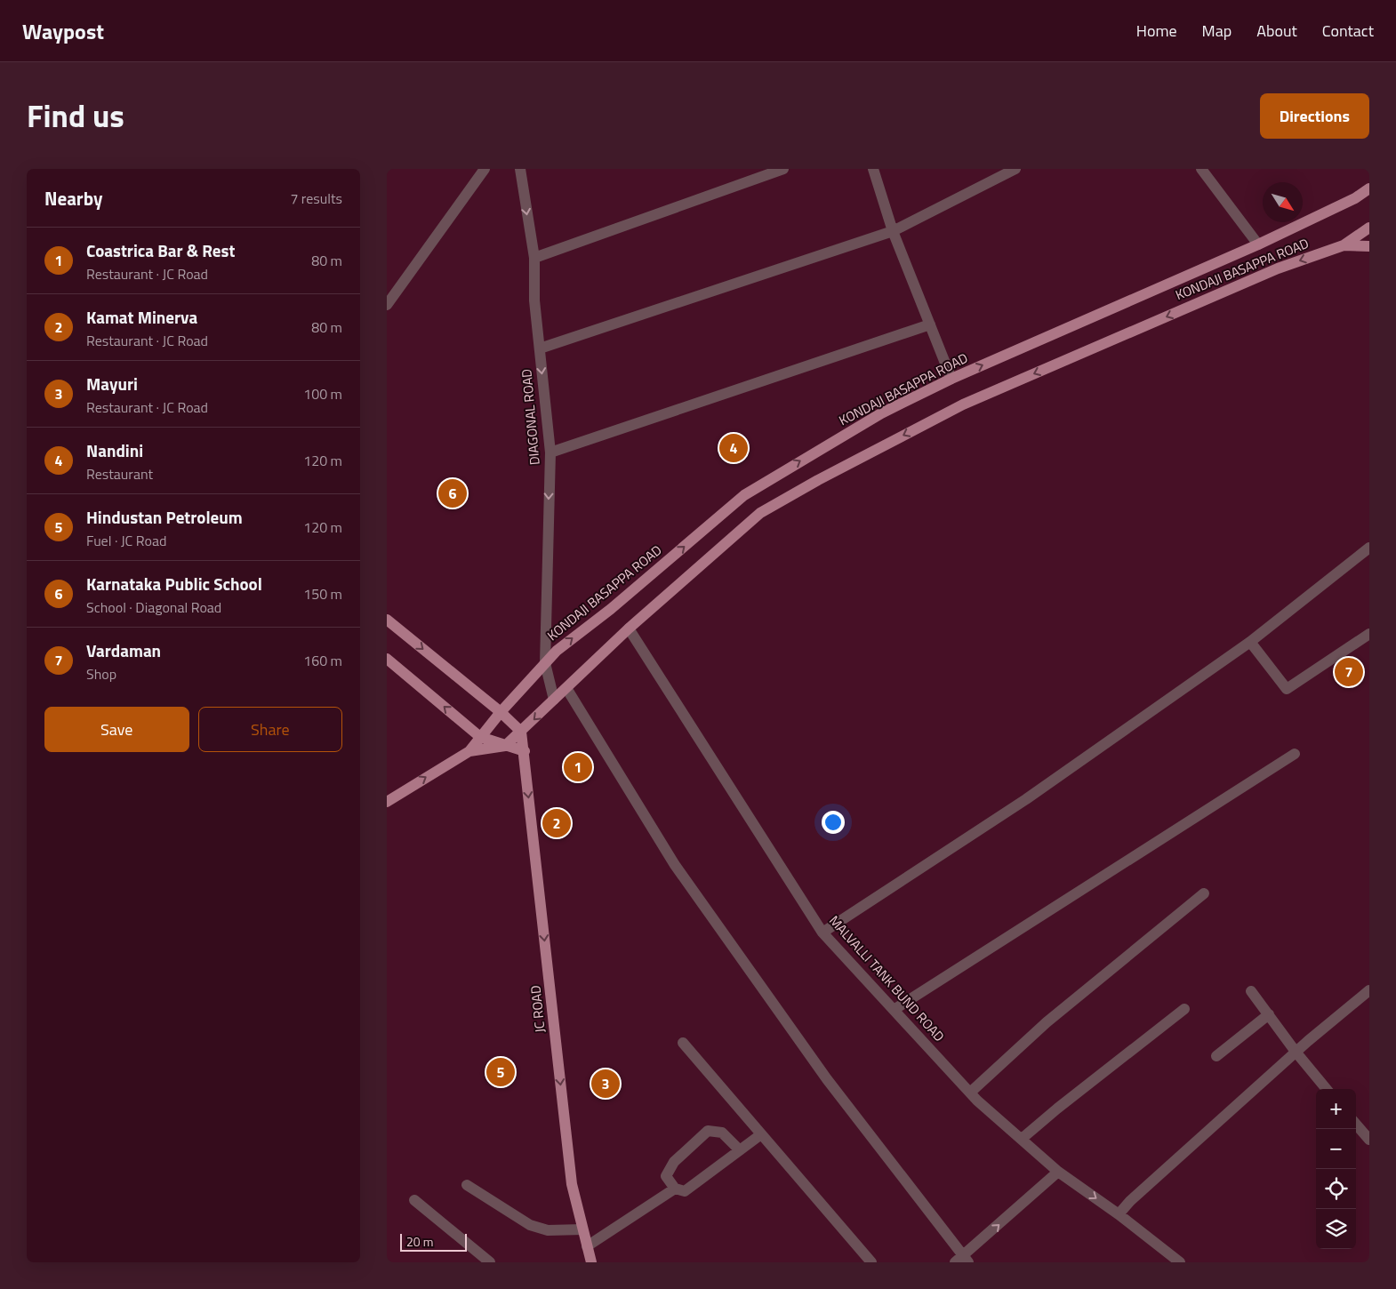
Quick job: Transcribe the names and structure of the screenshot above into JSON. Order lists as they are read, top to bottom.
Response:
{
  "streets": {
    "main road": ["KONDAJI BASAPPA ROAD", "JC ROAD"],
    "street": ["DIAGONAL ROAD", "MALVALLI TANK BUND ROAD"]
  },
  "crossings": [
    ["KONDAJI BASAPPA ROAD", "DIAGONAL ROAD"],
    ["KONDAJI BASAPPA ROAD", "MALVALLI TANK BUND ROAD"],
    ["KONDAJI BASAPPA ROAD", "JC ROAD"]
  ],
  "one_way": ["DIAGONAL ROAD", "JC ROAD"],
  "scale_bar": "20 m",
  "north": "bottom right",
  "page": {
    "header": "Waypost",
    "nav": [
      "Home",
      "Map",
      "About",
      "Contact"
    ],
    "title": "Find us",
    "buttons": [
      "Directions",
      ["Save", "Share"]
    ],
    "heading": ["Nearby", "7 results"],
    "list": [
      {
        "mark": "1",
        "name": "Coastrica Bar & Rest",
        "note": "Restaurant · JC Road",
        "value": "80 m"
      },
      {
        "mark": "2",
        "name": "Kamat Minerva",
        "note": "Restaurant · JC Road",
        "value": "80 m"
      },
      {
        "mark": "3",
        "name": "Mayuri",
        "note": "Restaurant · JC Road",
        "value": "100 m"
      },
      {
        "mark": "4",
        "name": "Nandini",
        "note": "Restaurant",
        "value": "120 m"
      },
      {
        "mark": "5",
        "name": "Hindustan Petroleum",
        "note": "Fuel · JC Road",
        "value": "120 m"
      },
      {
        "mark": "6",
        "name": "Karnataka Public School",
        "note": "School · Diagonal Road",
        "value": "150 m"
      },
      {
        "mark": "7",
        "name": "Vardaman",
        "note": "Shop",
        "value": "160 m"
      }
    ],
    "pins": [
      "4",
      "6",
      "7",
      "1",
      "2",
      "5",
      "3"
    ],
    "map_buttons": ["+", "−"],
    "scale": "20 m"
  }
}
